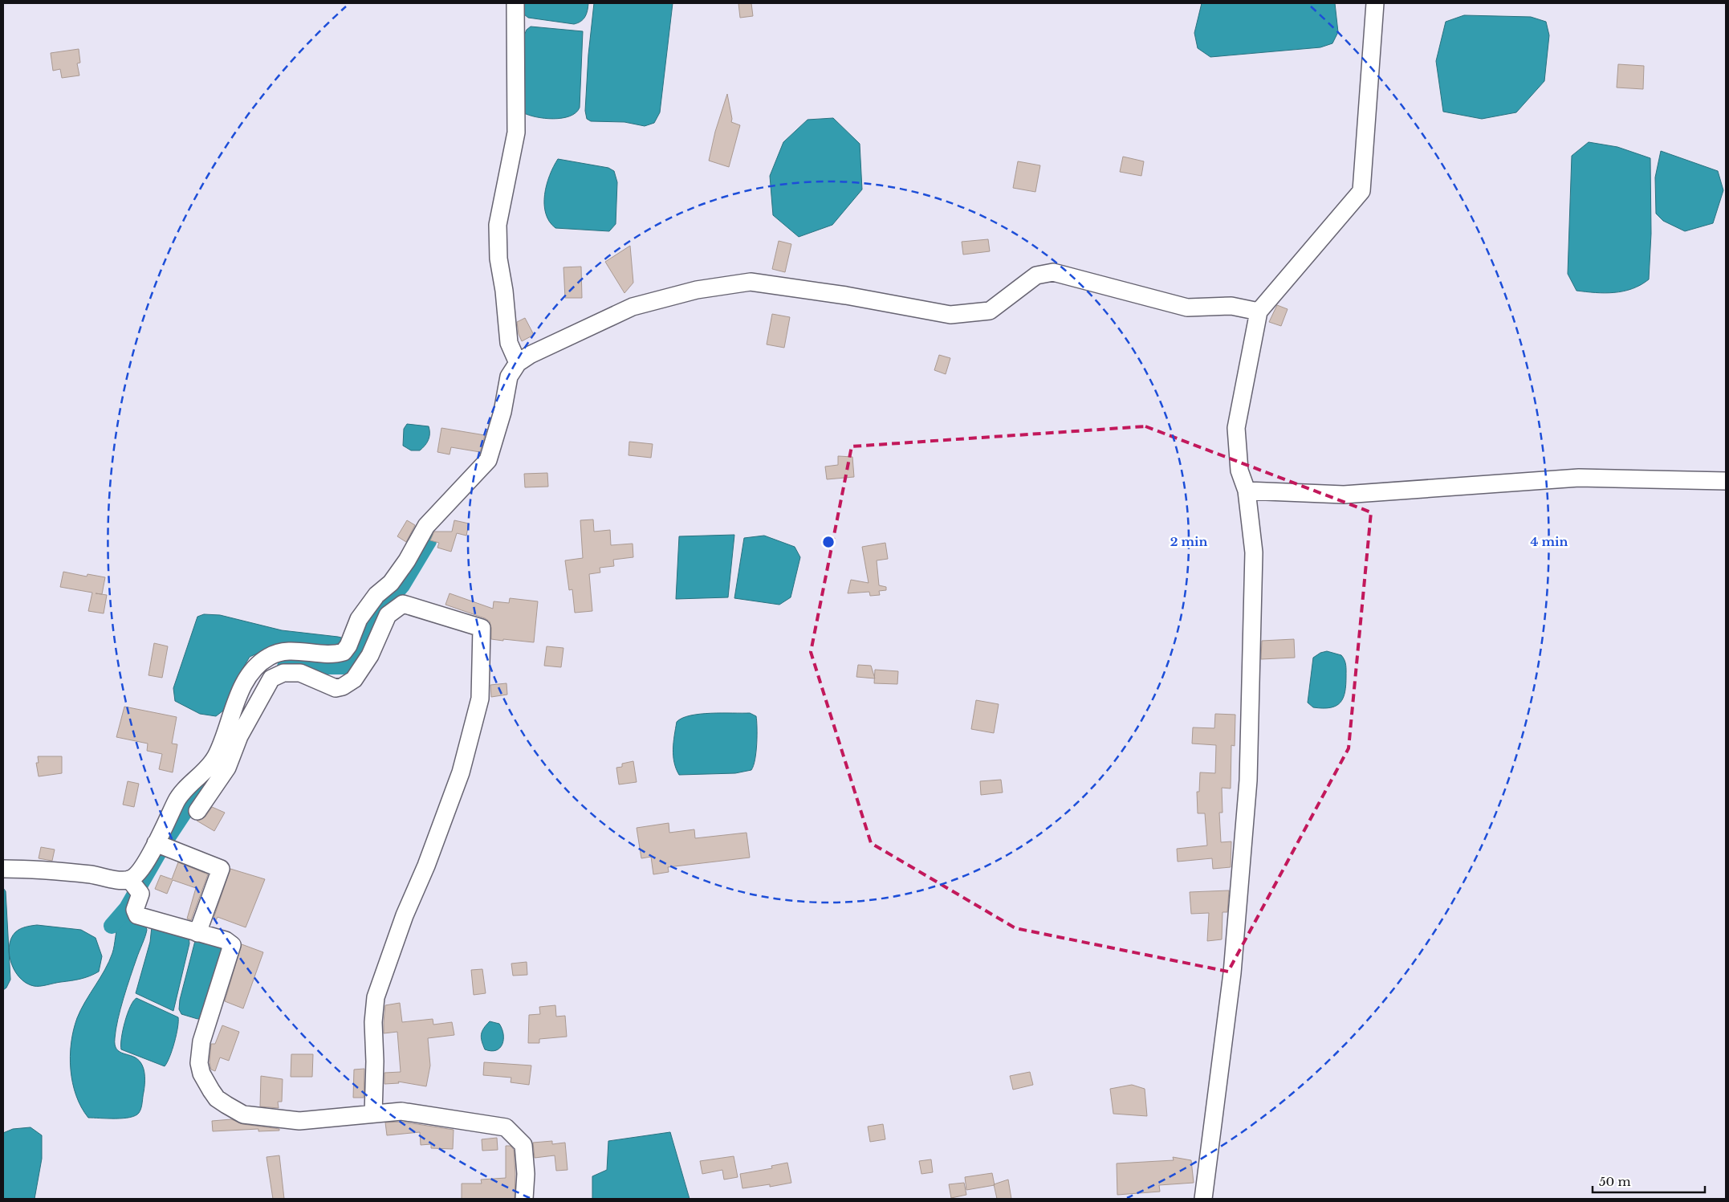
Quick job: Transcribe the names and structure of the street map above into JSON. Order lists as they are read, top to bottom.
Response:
{
  "scale_bar": "50 m",
  "rings": ["2 min", "4 min"]
}
